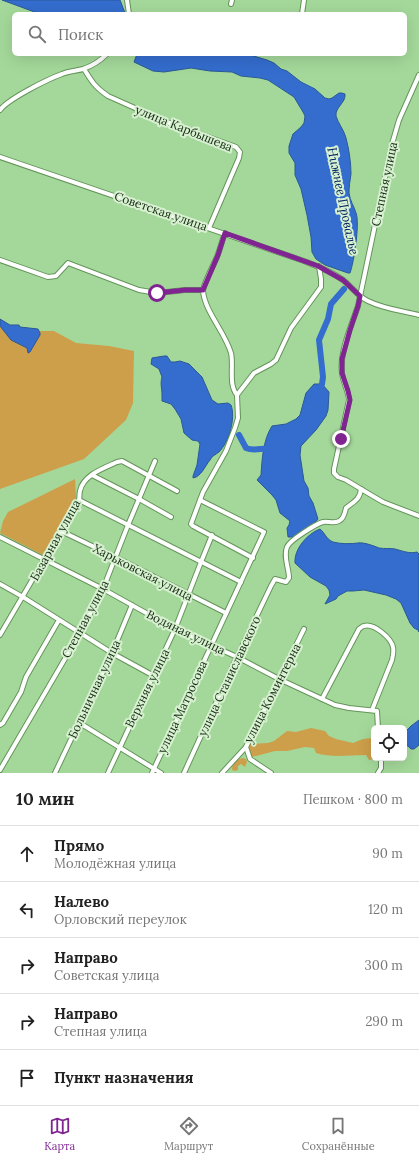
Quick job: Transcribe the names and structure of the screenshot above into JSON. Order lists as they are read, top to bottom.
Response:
{
  "streets": {
    "street": [
      "улица Карбышева",
      "Степная улица",
      "Советская улица",
      "Базарная улица",
      "Харьковская улица",
      "Водяная улица",
      "улица Станиславского",
      "Верхняя улица",
      "Больничная улица",
      "улица Коминтерна",
      "улица Матросова"
    ]
  },
  "crossings": [
    ["улица Карбышева", "Советская улица"],
    ["Степная улица", "Советская улица"],
    ["Степная улица", "Базарная улица"],
    ["Степная улица", "Харьковская улица"],
    ["Степная улица", "Водяная улица"],
    ["Степная улица", "улица Станиславского"],
    ["Базарная улица", "Харьковская улица"],
    ["Базарная улица", "Водяная улица"],
    ["Харьковская улица", "Верхняя улица"],
    ["Харьковская улица", "улица Матросова"],
    ["Водяная улица", "улица Станиславского"],
    ["Водяная улица", "Верхняя улица"],
    ["Водяная улица", "Больничная улица"],
    ["Водяная улица", "улица Коминтерна"],
    ["Водяная улица", "улица Матросова"]
  ],
  "water": ["Нижнее Провалье"],
  "page": {
    "search": "Поиск",
    "heading": ["10 мин", "Пешком · 800 m"],
    "list": [
      ["Прямо", "Молодёжная улица", "90 m"],
      ["Налево", "Орловский переулок", "120 m"],
      ["Направо", "Советская улица", "300 m"],
      ["Направо", "Степная улица", "290 m"],
      "Пункт назначения"
    ],
    "nav": ["Карта", "Маршрут", "Сохранённые"]
  }
}
